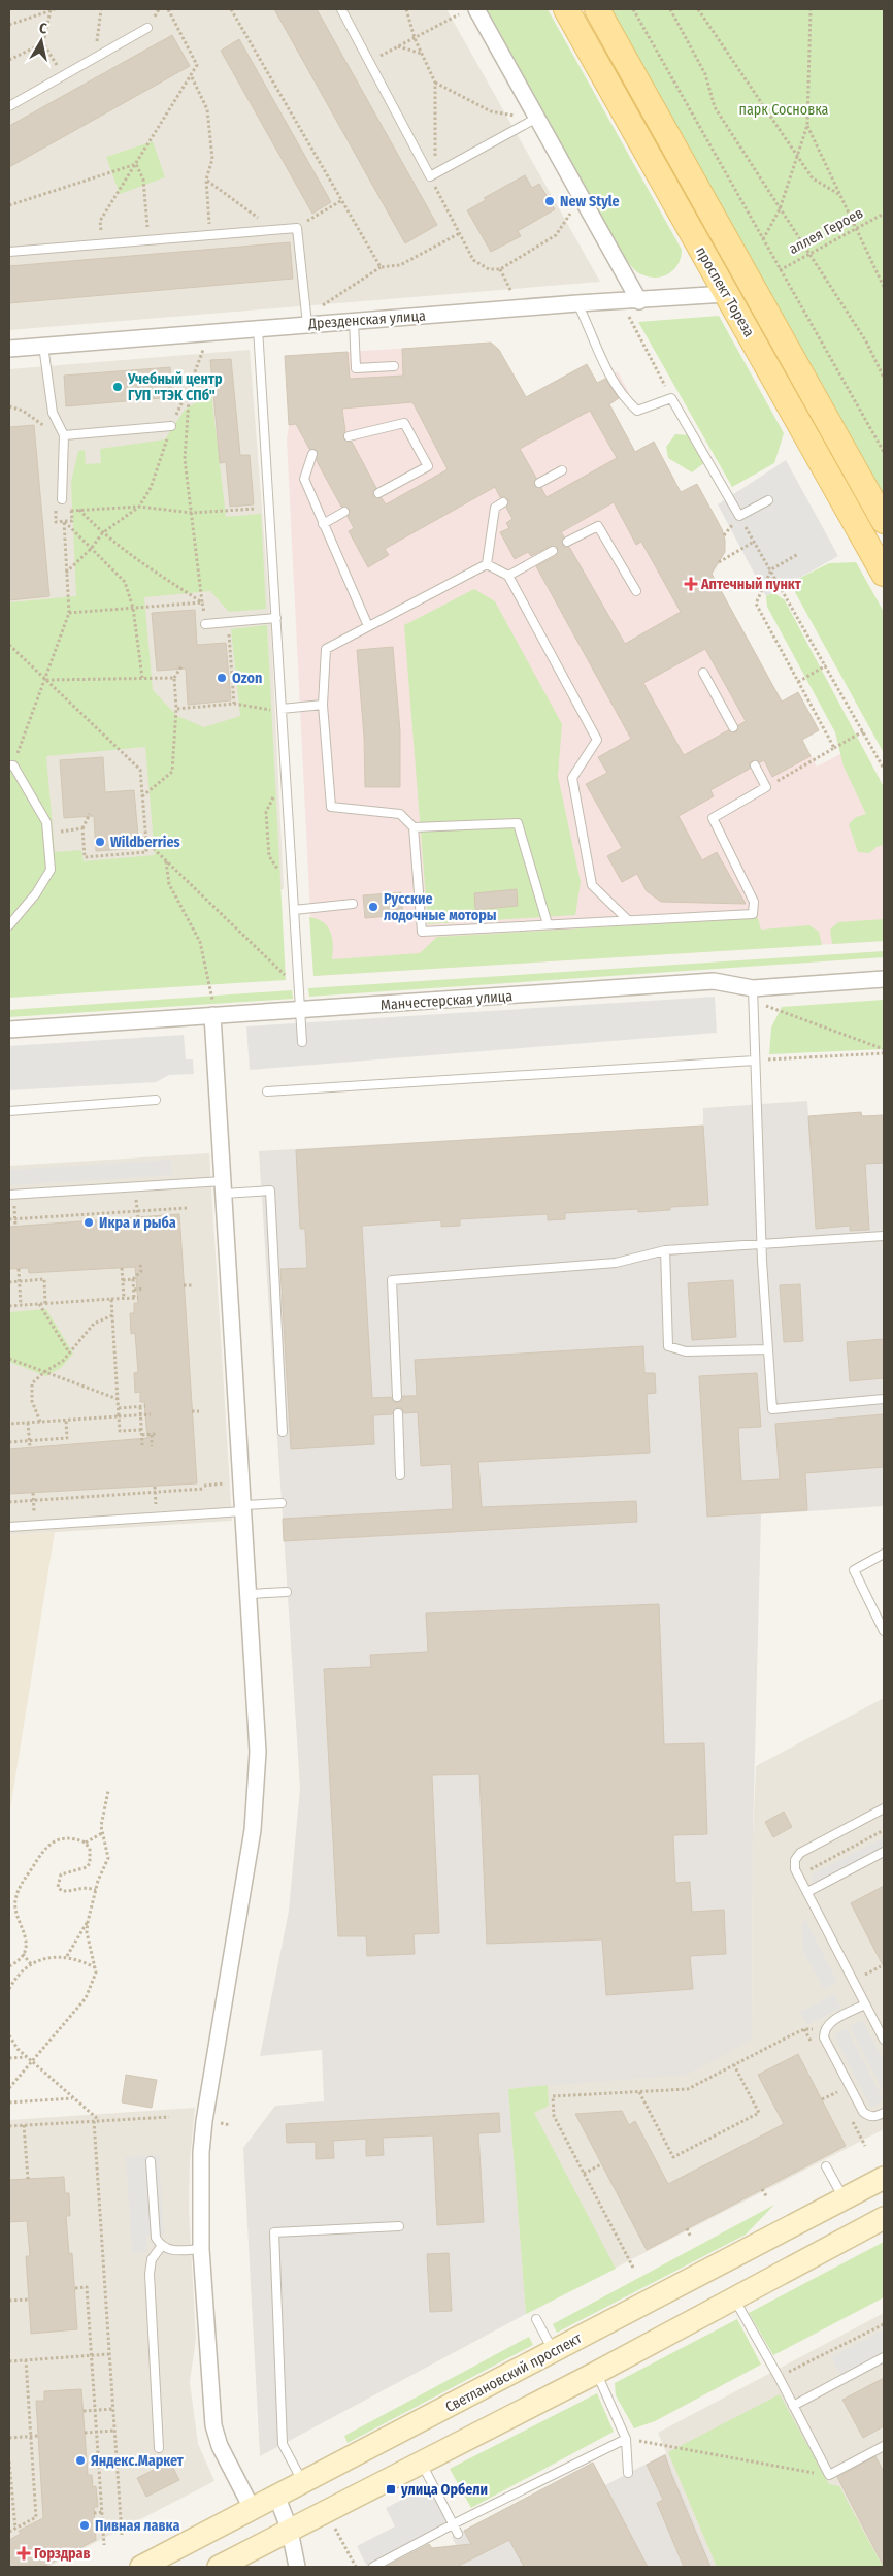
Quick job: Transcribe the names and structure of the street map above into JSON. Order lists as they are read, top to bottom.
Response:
{
  "streets": {
    "main road": ["проспект Тореза", "Светлановский проспект"],
    "street": ["Дрезденская улица", "Манчестерская улица"],
    "path": ["аллея Героев"]
  },
  "crossings": [
    ["проспект Тореза", "Дрезденская улица"]
  ],
  "parks": ["парк Сосновка"],
  "places": {
    "other": [
      "New Style",
      "Учебный центр ГУП \"ТЭК СПб\"",
      "Ozon",
      "Wildberries",
      "Русские лодочные моторы",
      "Икра и рыба",
      "Яндекс.Маркет",
      "Пивная лавка"
    ],
    "health": ["Аптечный пункт", "Горздрав"],
    "transit": ["улица Орбели"]
  },
  "north": "top"
}
